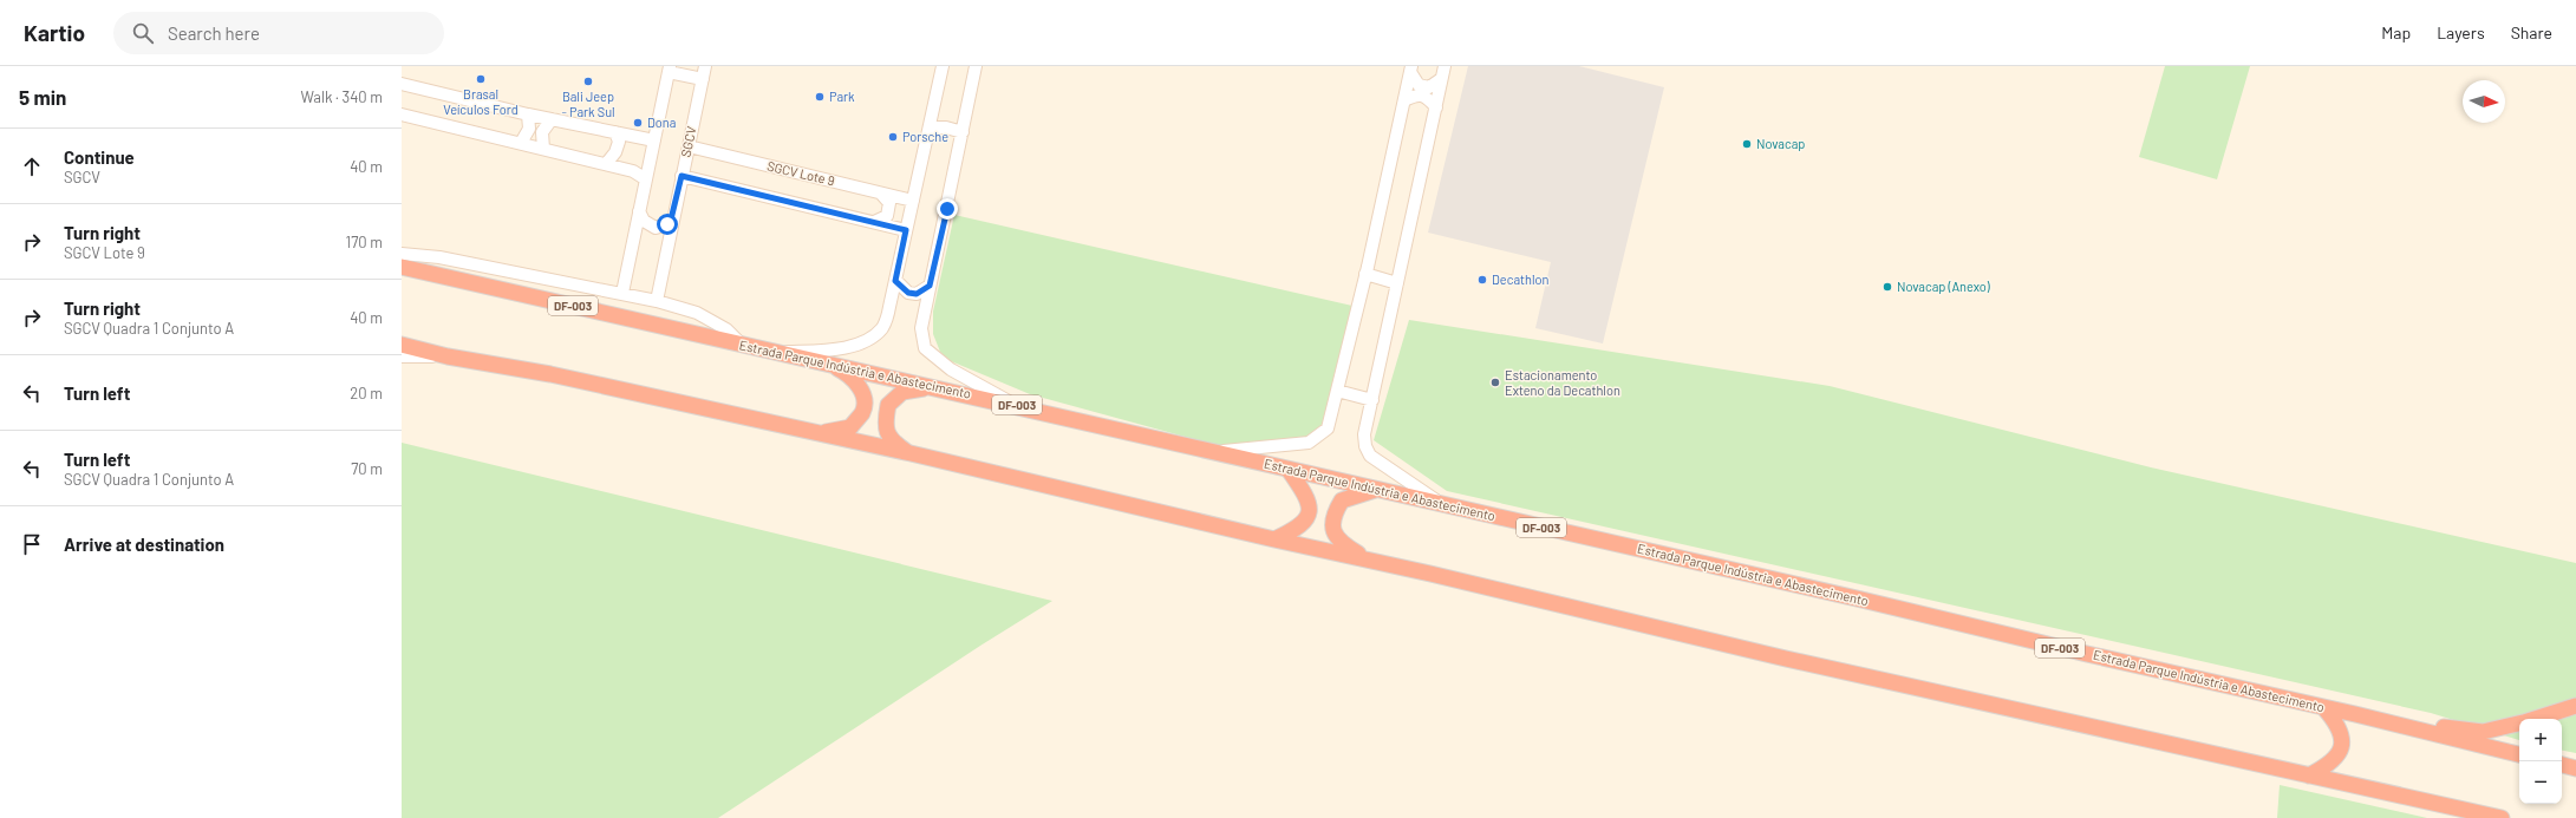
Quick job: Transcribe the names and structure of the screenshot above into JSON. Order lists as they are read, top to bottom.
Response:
{
  "streets": {
    "highway": ["DF-003", "Estrada Parque Indústria e Abastecimento"],
    "street": ["SGCV", "SGCV Lote 9"]
  },
  "crossings": [
    ["SGCV", "SGCV Lote 9"]
  ],
  "places": [
    "Brasal Veículos Ford",
    "Bali Jeep - Park Sul",
    "Park",
    "Dona",
    "Porsche",
    "Novacap",
    "Decathlon",
    "Novacap (Anexo)",
    "Estacionamento Exteno da Decathlon"
  ],
  "north": "right",
  "page": {
    "header": "Kartio",
    "search": "Search here",
    "nav": ["Map", "Layers", "Share"],
    "heading": ["5 min", "Walk · 340 m"],
    "list": [
      ["Continue", "SGCV", "40 m"],
      ["Turn right", "SGCV Lote 9", "170 m"],
      ["Turn right", "SGCV Quadra 1 Conjunto A", "40 m"],
      ["Turn left", "20 m"],
      ["Turn left", "SGCV Quadra 1 Conjunto A", "70 m"],
      "Arrive at destination"
    ],
    "map_buttons": ["+", "−"]
  }
}
